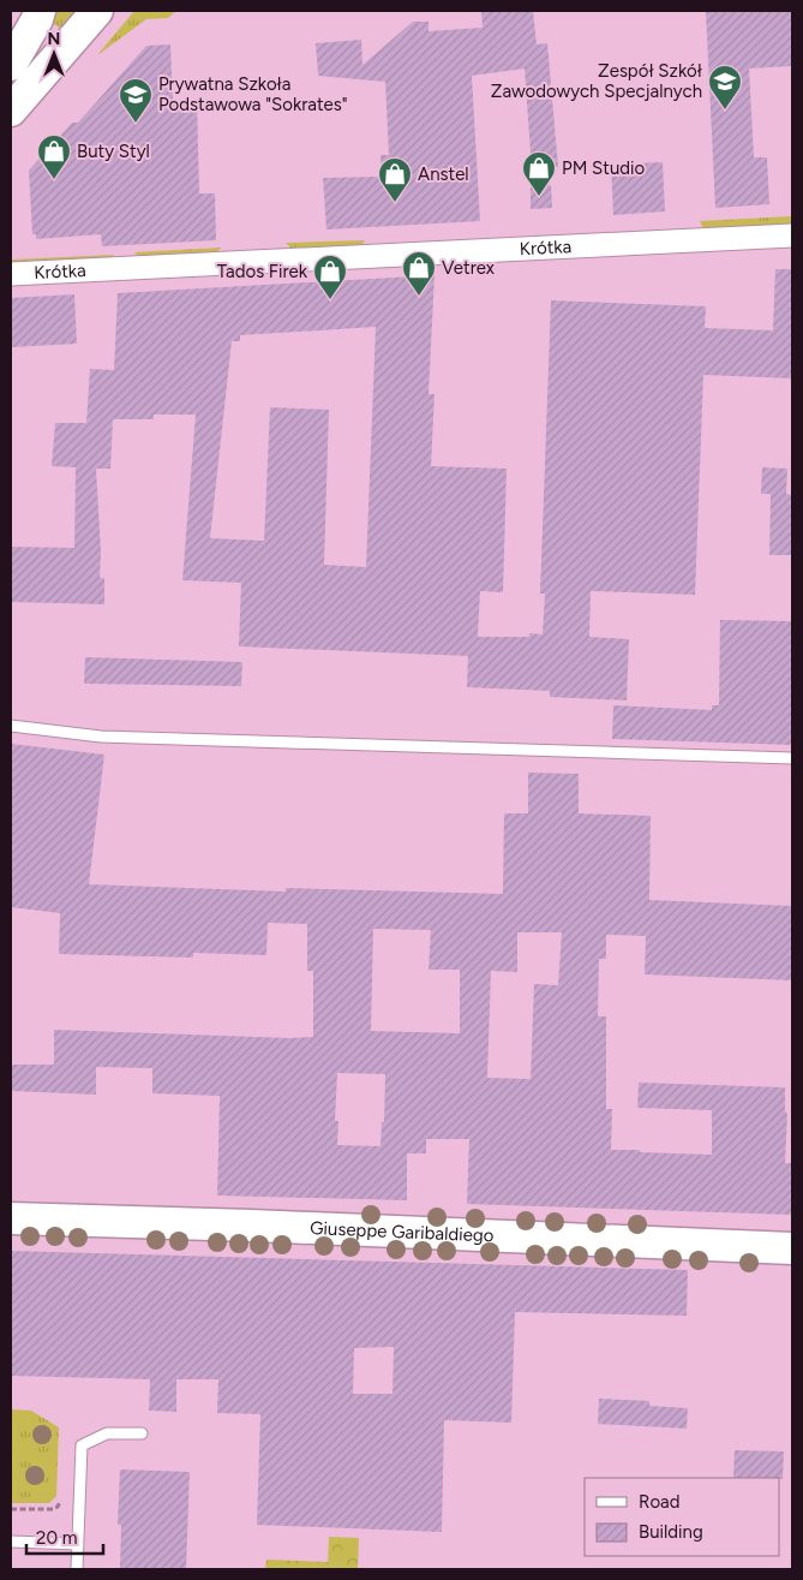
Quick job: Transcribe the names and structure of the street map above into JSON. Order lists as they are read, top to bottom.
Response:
{
  "streets": {
    "street": ["Krótka", "Giuseppe Garibaldiego"]
  },
  "places": {
    "school or university": ["Zespół Szkół Zawodowych Specjalnych", "Prywatna Szkoła Podstawowa \"Sokrates\""],
    "shop": [
      "Buty Styl",
      "PM Studio",
      "Anstel",
      "Vetrex",
      "Tados Firek"
    ]
  },
  "legend": ["Road", "Building"],
  "scale_bar": "20 m",
  "north": "top"
}
